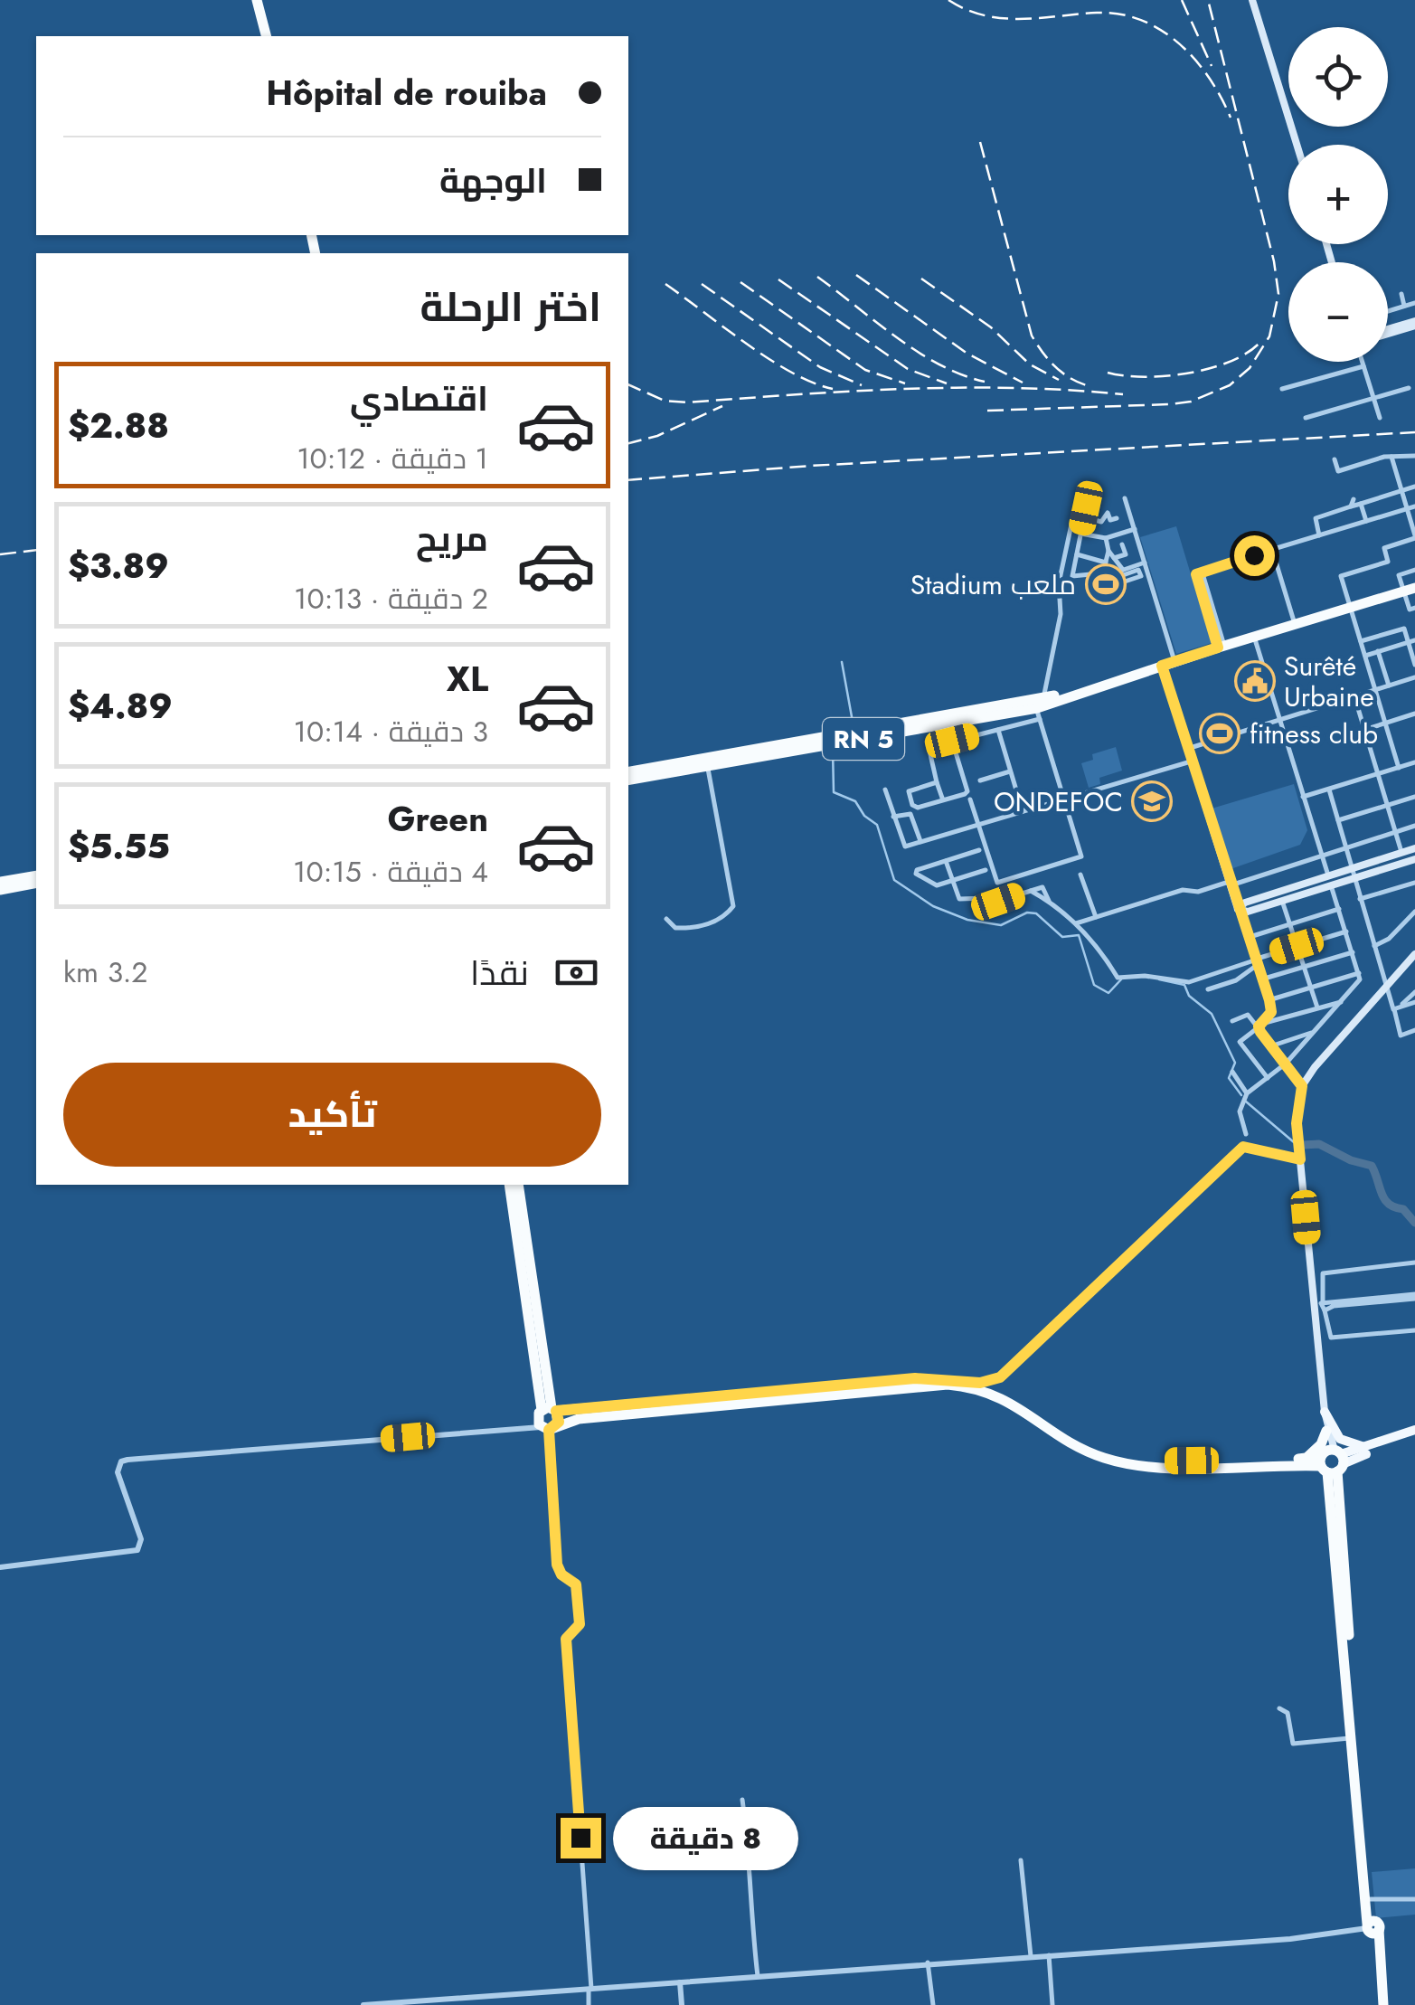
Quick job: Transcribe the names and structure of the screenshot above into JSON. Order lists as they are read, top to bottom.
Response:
{
  "streets": {
    "highway": ["RN 5"]
  },
  "places": {
    "sports": ["Stadium ملعب", "fitness club"],
    "public building": ["Surêté Urbaine"],
    "school or university": ["ONDEFOC"]
  },
  "page": {
    "map_buttons": ["+", "−"],
    "banner": ["Hôpital de rouiba", "الوجهة"],
    "heading": "اختر الرحلة",
    "list": [
      {
        "name": "اقتصادي",
        "note": "1 دقيقة · 10:12",
        "value": "$2.88"
      },
      {
        "name": "مريح",
        "note": "2 دقيقة · 10:13",
        "value": "$3.89"
      },
      {
        "name": "XL",
        "note": "3 دقيقة · 10:14",
        "value": "$4.89"
      },
      {
        "name": "Green",
        "note": "4 دقيقة · 10:15",
        "value": "$5.55"
      }
    ],
    "pay": ["نقدًا", "3.2 km"],
    "buttons": "تأكيد",
    "bubble": "8 دقيقة"
  }
}
